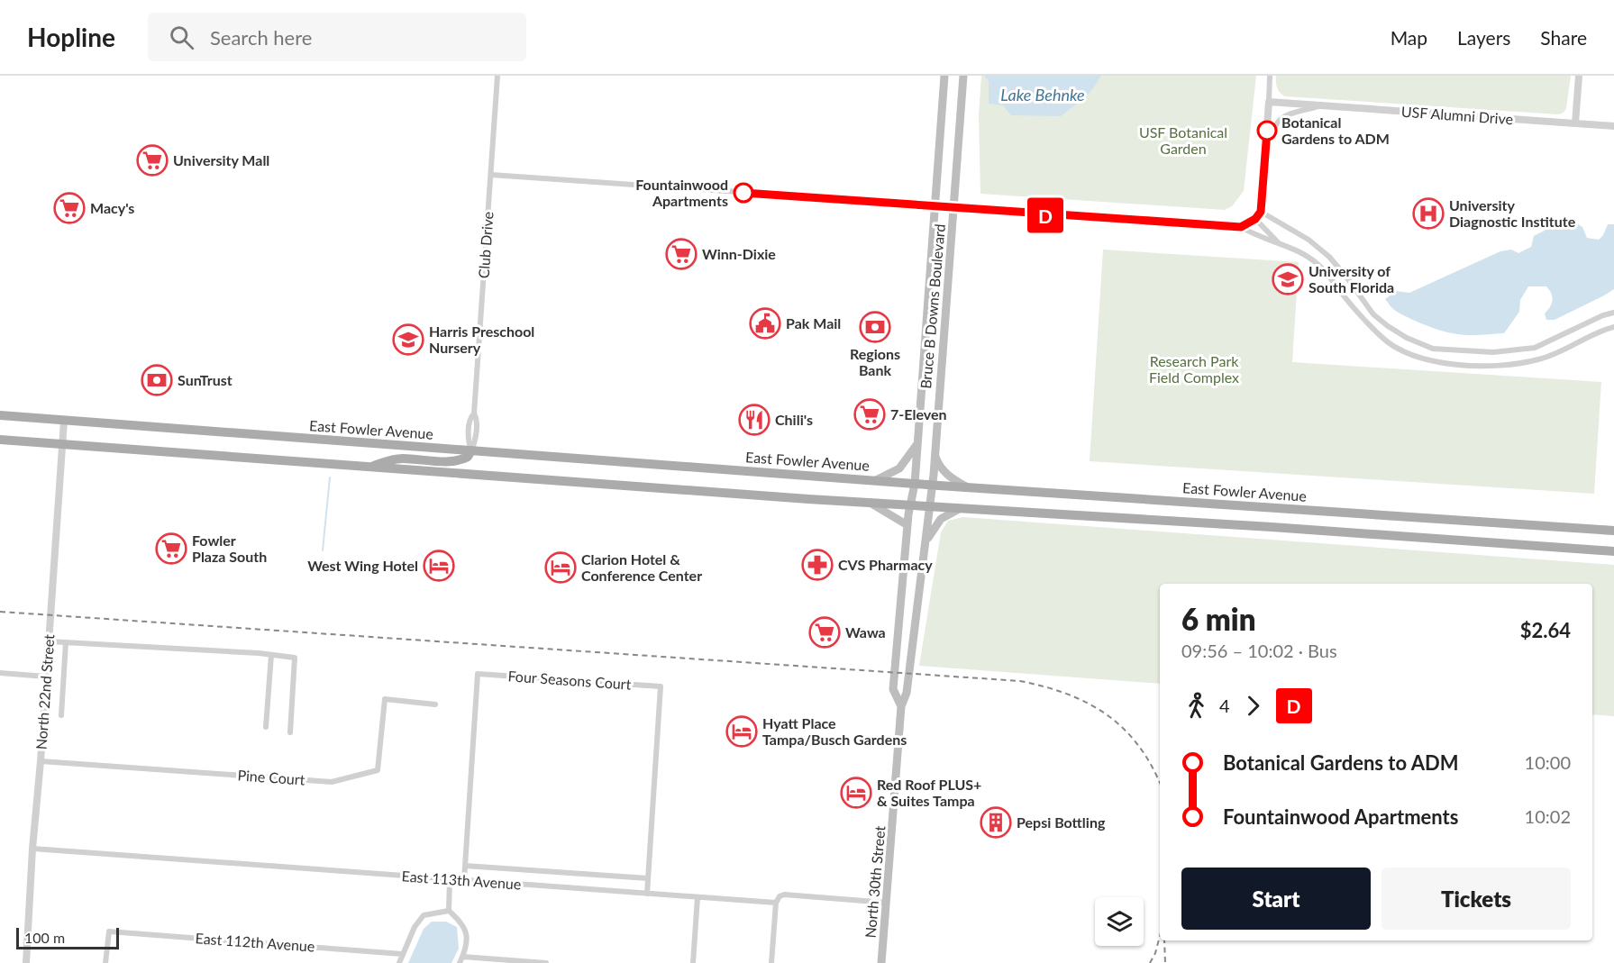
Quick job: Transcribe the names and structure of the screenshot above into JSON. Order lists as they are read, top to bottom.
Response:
{
  "streets": {
    "main road": ["Bruce B Downs Boulevard", "East Fowler Avenue", "North 30th Street"],
    "street": [
      "USF Alumni Drive",
      "Club Drive",
      "Four Seasons Court",
      "North 22nd Street",
      "Pine Court",
      "East 113th Avenue",
      "East 112th Avenue"
    ]
  },
  "crossings": [
    ["Club Drive", "East Fowler Avenue"],
    ["Bruce B Downs Boulevard", "East Fowler Avenue"],
    ["Bruce B Downs Boulevard", "North 30th Street"],
    ["East Fowler Avenue", "North 22nd Street"],
    ["East Fowler Avenue", "North 30th Street"],
    ["Four Seasons Court", "East 113th Avenue"],
    ["North 22nd Street", "Pine Court"],
    ["North 22nd Street", "East 113th Avenue"],
    ["East 113th Avenue", "North 30th Street"]
  ],
  "water": ["Lake Behnke"],
  "parks": ["USF Botanical Garden", "Research Park Field Complex"],
  "places": {
    "other": ["Botanical Gardens to ADM", "Fountainwood Apartments"],
    "supermarket": [
      "University Mall",
      "Macy's",
      "Winn-Dixie",
      "7-Eleven",
      "Fowler Plaza South",
      "Wawa"
    ],
    "hospital": ["University Diagnostic Institute"],
    "school or university": ["University of South Florida", "Harris Preschool Nursery"],
    "public building": ["Pak Mail"],
    "bank": ["Regions Bank", "SunTrust"],
    "restaurant": ["Chili's"],
    "pharmacy": ["CVS Pharmacy"],
    "hotel": [
      "West Wing Hotel",
      "Clarion Hotel & Conference Center",
      "Hyatt Place Tampa/Busch Gardens",
      "Red Roof PLUS+ & Suites Tampa"
    ],
    "building": ["Pepsi Bottling"]
  },
  "lines": ["bus line D"],
  "scale_bar": "100 m",
  "page": {
    "header": "Hopline",
    "search": "Search here",
    "nav": ["Map", "Layers", "Share"],
    "on_map": "D",
    "heading": ["6 min", "09:56 – 10:02 · Bus", "$2.64"],
    "legs": ["4", "D"],
    "list": [
      {
        "name": "Botanical Gardens to ADM",
        "value": "10:00"
      },
      {
        "name": "Fountainwood Apartments",
        "value": "10:02"
      }
    ],
    "buttons": ["Start", "Tickets"],
    "scale": "100 m"
  }
}
